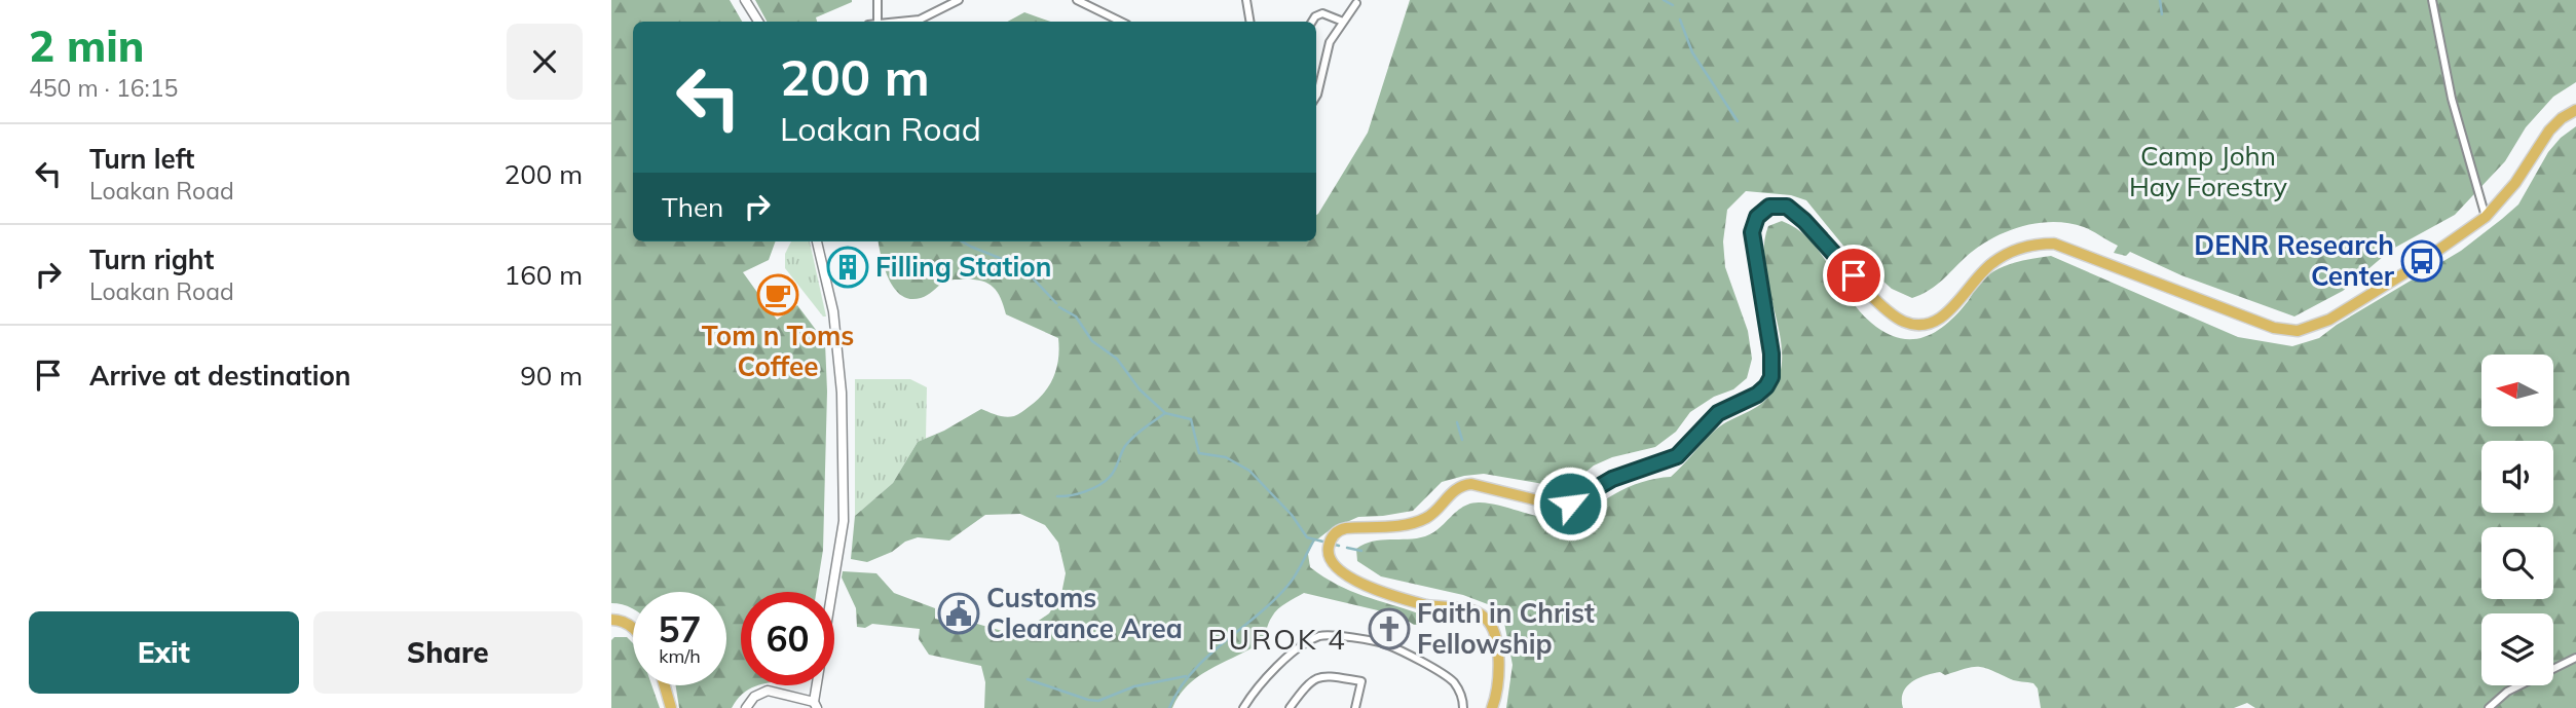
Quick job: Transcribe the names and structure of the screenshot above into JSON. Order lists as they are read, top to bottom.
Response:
{
  "districts": ["PUROK 4"],
  "parks": ["Camp John Hay Forestry"],
  "places": {
    "bus stop": ["DENR Research Center"],
    "building": ["Filling Station"],
    "cafe": ["Tom n Toms Coffee"],
    "public building": ["Customs Clearance Area"],
    "church": ["Faith in Christ Fellowship"]
  },
  "north": "left",
  "page": {
    "heading": ["2 min", "450 m · 16:15"],
    "turn": ["200 m", "Loakan Road"],
    "list": [
      {
        "name": "Turn left",
        "note": "Loakan Road",
        "value": "200 m"
      },
      {
        "name": "Turn right",
        "note": "Loakan Road",
        "value": "160 m"
      },
      {
        "name": "Arrive at destination",
        "value": "90 m"
      }
    ],
    "then": "Then",
    "speed": "57 km/h",
    "limit": "60",
    "buttons": ["Exit", "Share"]
  }
}
